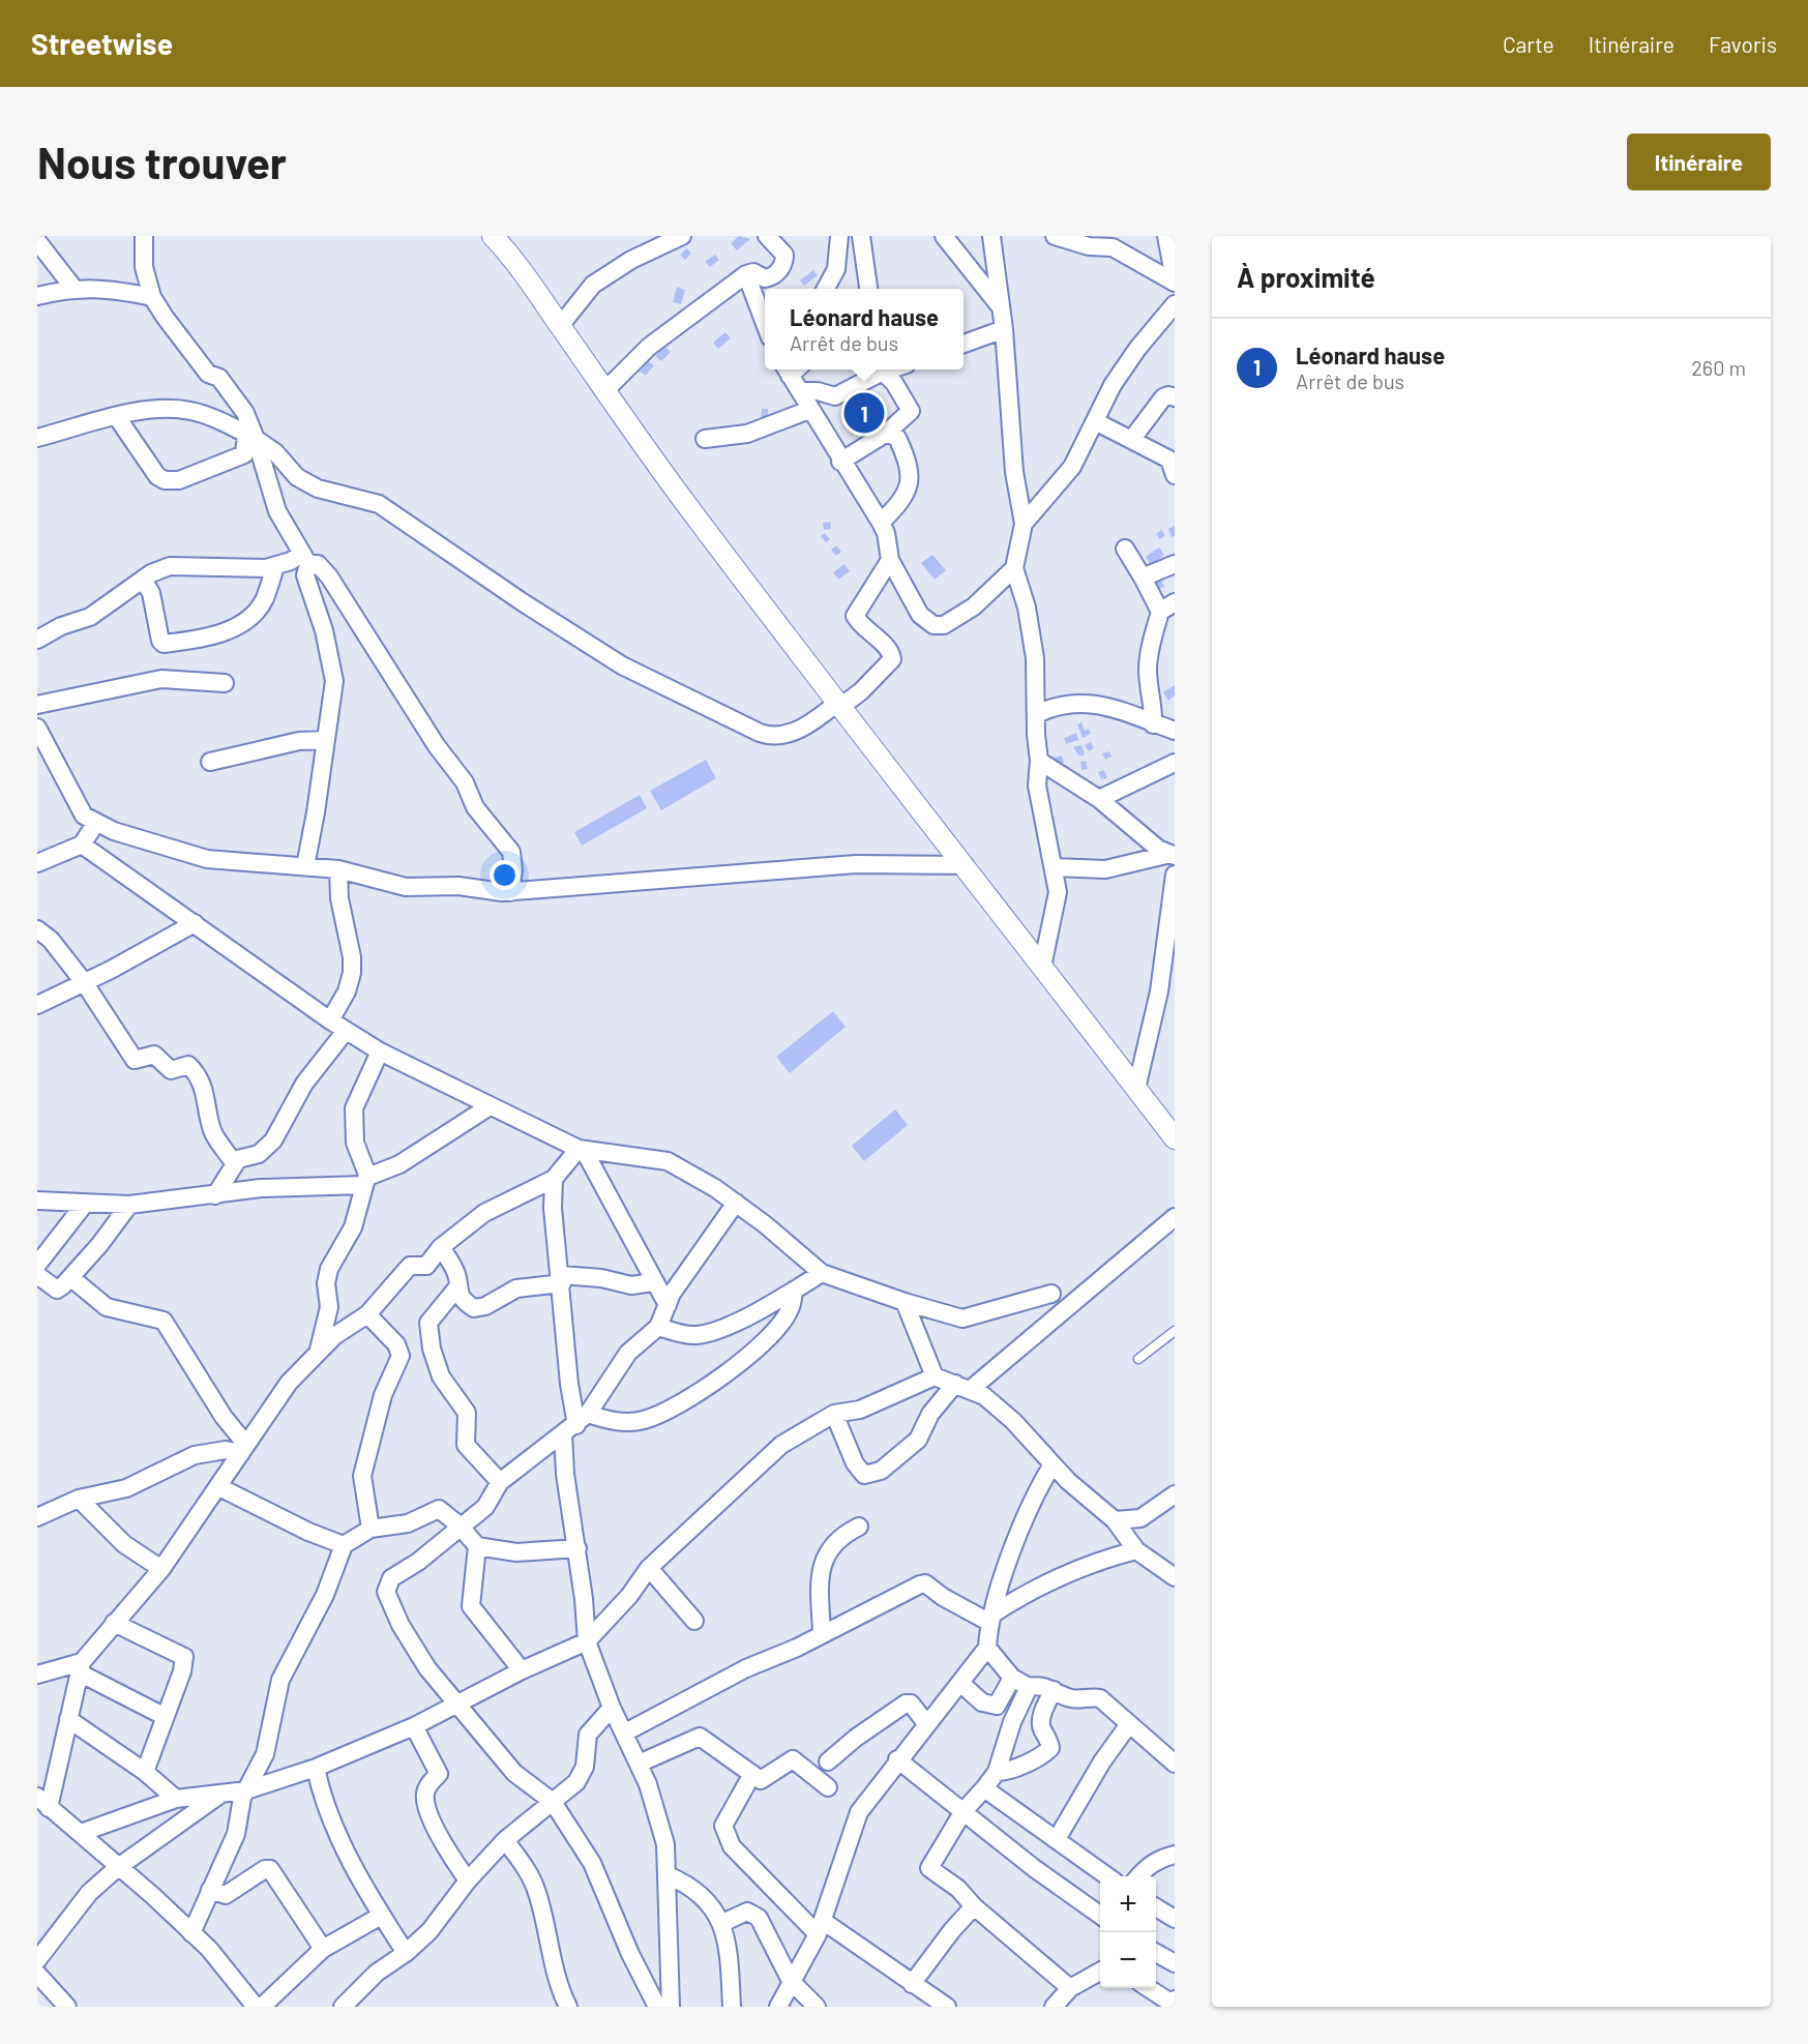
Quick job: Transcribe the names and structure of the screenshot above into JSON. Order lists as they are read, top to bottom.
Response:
{
  "page": {
    "header": "Streetwise",
    "nav": ["Carte", "Itinéraire", "Favoris"],
    "buttons": "Itinéraire",
    "title": "Nous trouver",
    "heading": "À proximité",
    "popup": ["Léonard hause", "Arrêt de bus"],
    "list": [
      {
        "mark": "1",
        "name": "Léonard hause",
        "note": "Arrêt de bus",
        "value": "260 m"
      }
    ],
    "pins": "1",
    "map_buttons": ["+", "−"]
  }
}
